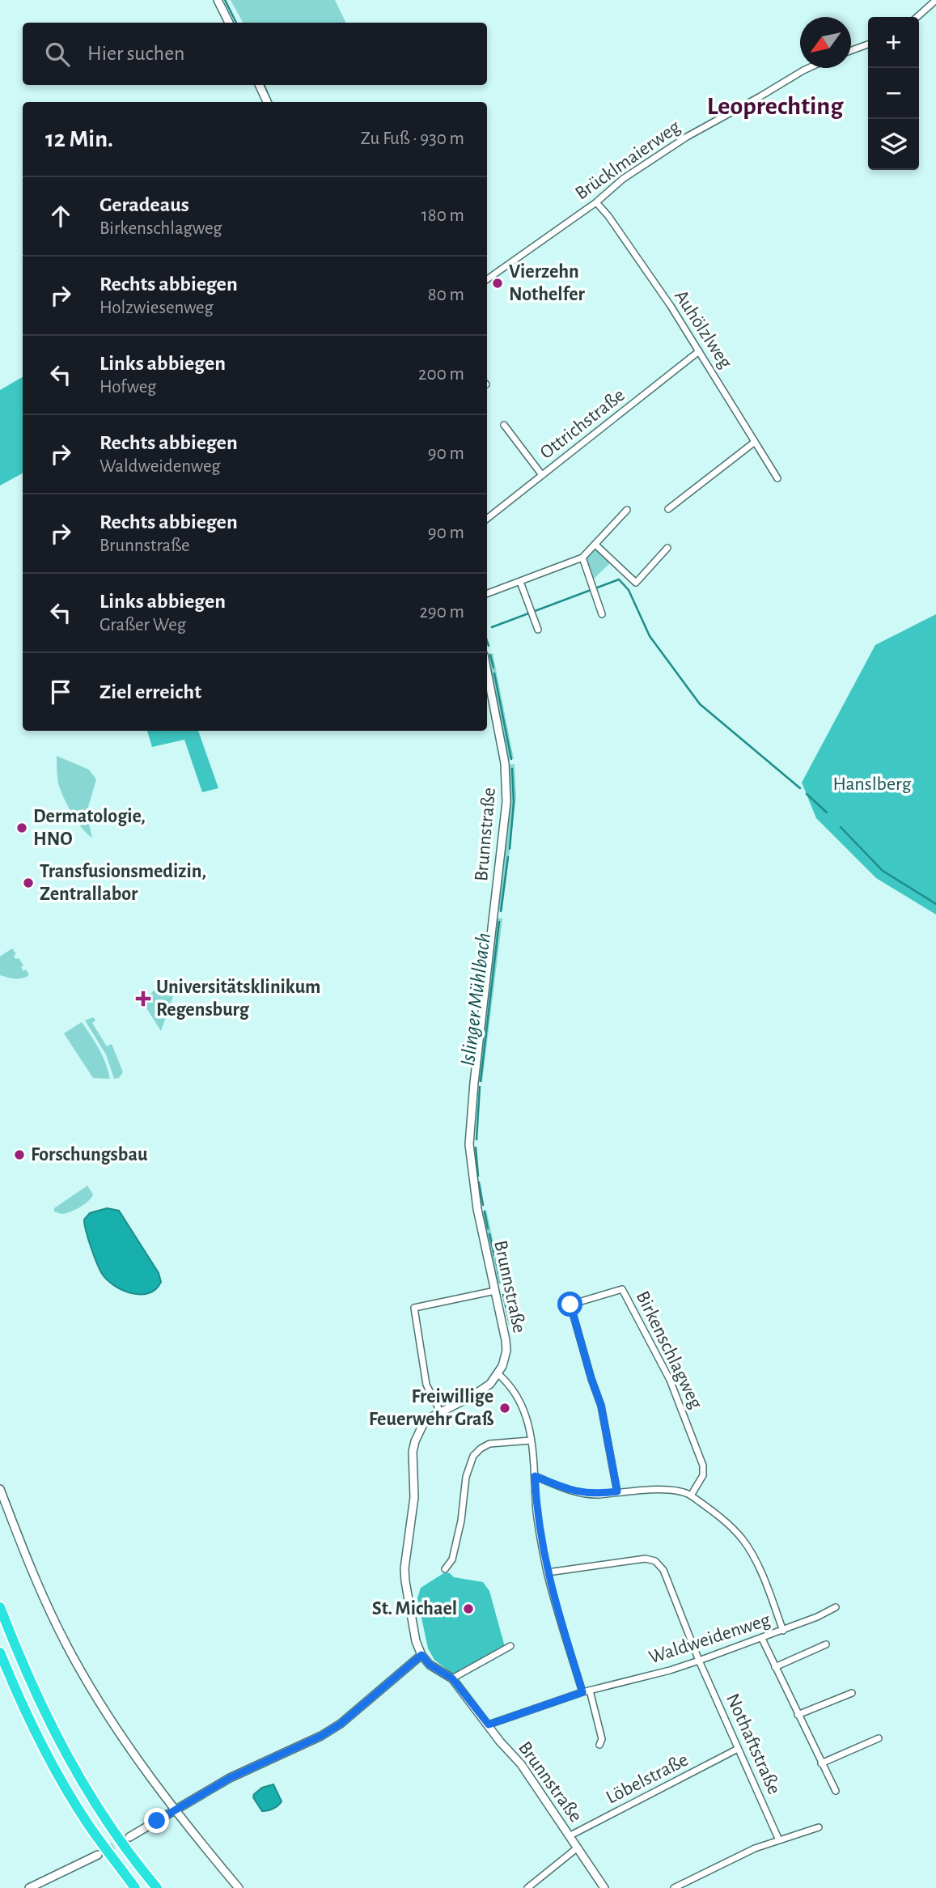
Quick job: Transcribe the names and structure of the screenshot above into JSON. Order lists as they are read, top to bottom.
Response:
{
  "streets": {
    "street": [
      "Brücklmaierweg",
      "Auhölzlweg",
      "Ottrichstraße",
      "Brunnstraße",
      "Birkenschlagweg",
      "Waldweidenweg",
      "Nothaftstraße",
      "Löbelstraße"
    ]
  },
  "crossings": [
    ["Brücklmaierweg", "Auhölzlweg"],
    ["Auhölzlweg", "Ottrichstraße"],
    ["Brunnstraße", "Waldweidenweg"],
    ["Brunnstraße", "Löbelstraße"],
    ["Waldweidenweg", "Nothaftstraße"],
    ["Nothaftstraße", "Löbelstraße"]
  ],
  "districts": ["Leoprechting"],
  "water": ["Islinger Mühlbach"],
  "parks": ["Hanslberg"],
  "places": {
    "other": [
      "Vierzehn Nothelfer",
      "Dermatologie, HNO",
      "Transfusionsmedizin, Zentrallabor",
      "Forschungsbau",
      "Freiwillige Feuerwehr Graß",
      "St. Michael"
    ],
    "health": ["Universitätsklinikum Regensburg"]
  },
  "north": "bottom left",
  "page": {
    "map_buttons": ["+", "−"],
    "search": "Hier suchen",
    "heading": ["12 Min.", "Zu Fuß · 930 m"],
    "list": [
      ["Geradeaus", "Birkenschlagweg", "180 m"],
      ["Rechts abbiegen", "Holzwiesenweg", "80 m"],
      ["Links abbiegen", "Hofweg", "200 m"],
      ["Rechts abbiegen", "Waldweidenweg", "90 m"],
      ["Rechts abbiegen", "Brunnstraße", "90 m"],
      ["Links abbiegen", "Graßer Weg", "290 m"],
      "Ziel erreicht"
    ]
  }
}
